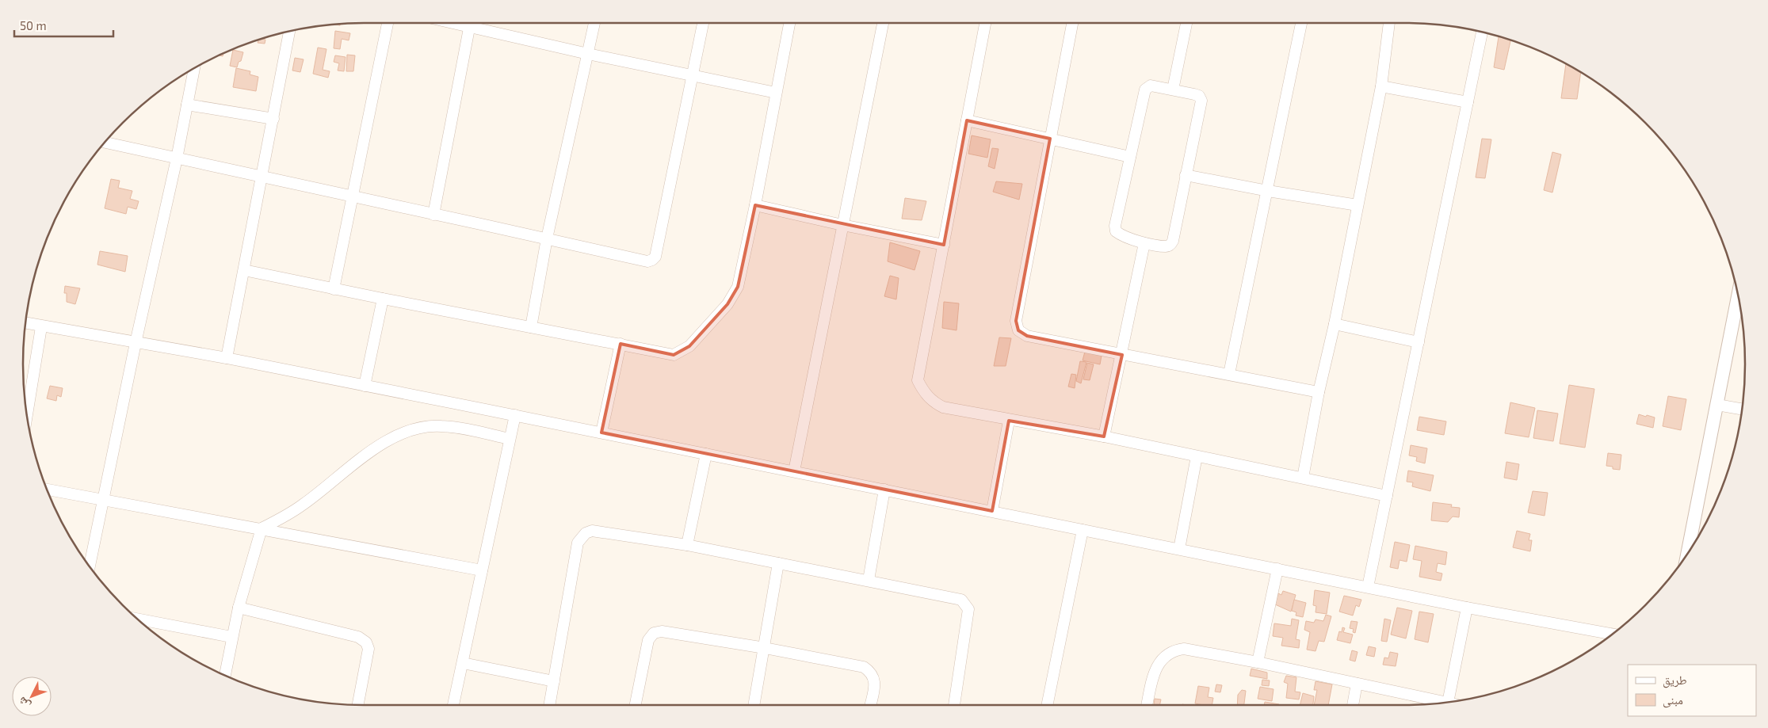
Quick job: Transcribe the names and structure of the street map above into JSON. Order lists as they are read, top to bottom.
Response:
{
  "legend": ["طريق", "مبنى"],
  "scale_bar": "50 m",
  "north": "bottom left"
}
